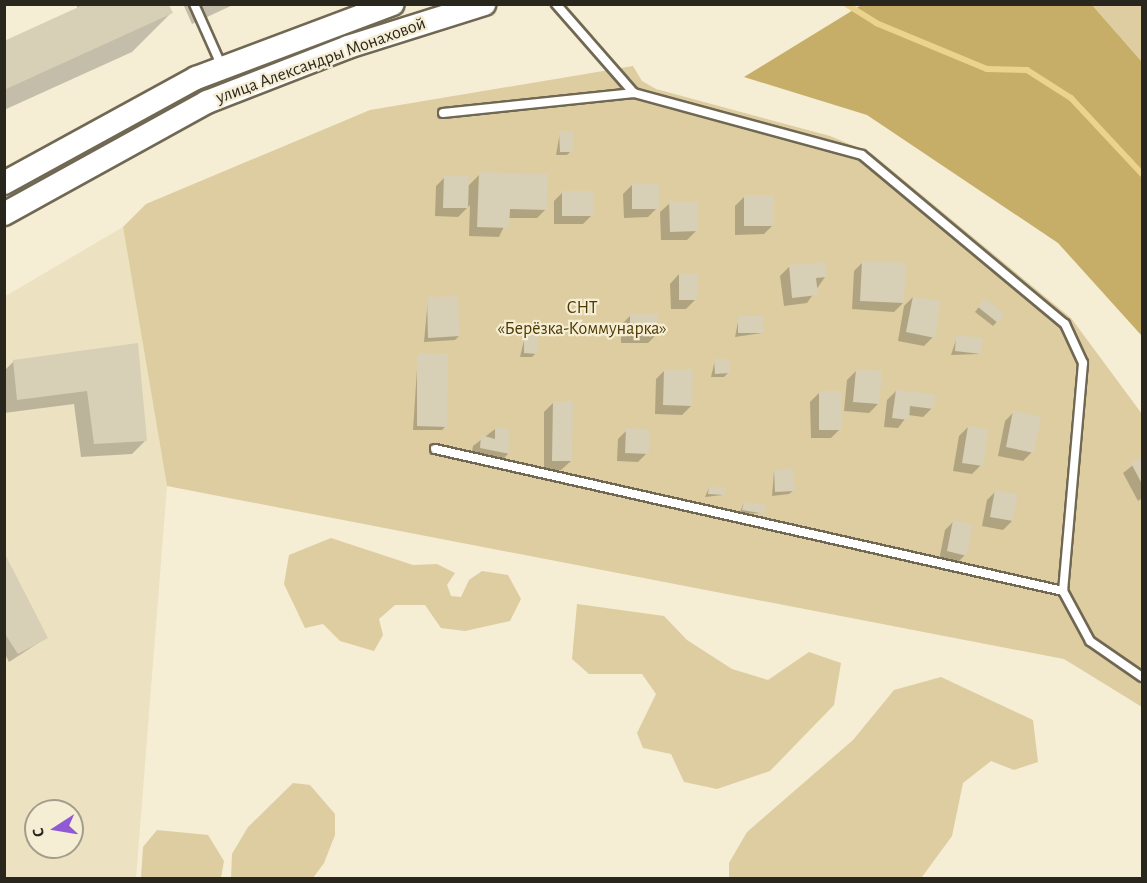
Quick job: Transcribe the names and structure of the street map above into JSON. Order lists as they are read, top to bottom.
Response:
{
  "streets": {
    "main road": ["улица Александры Монаховой"]
  },
  "parks": ["СНТ «Берёзка-Коммунарка»"],
  "north": "left"
}
